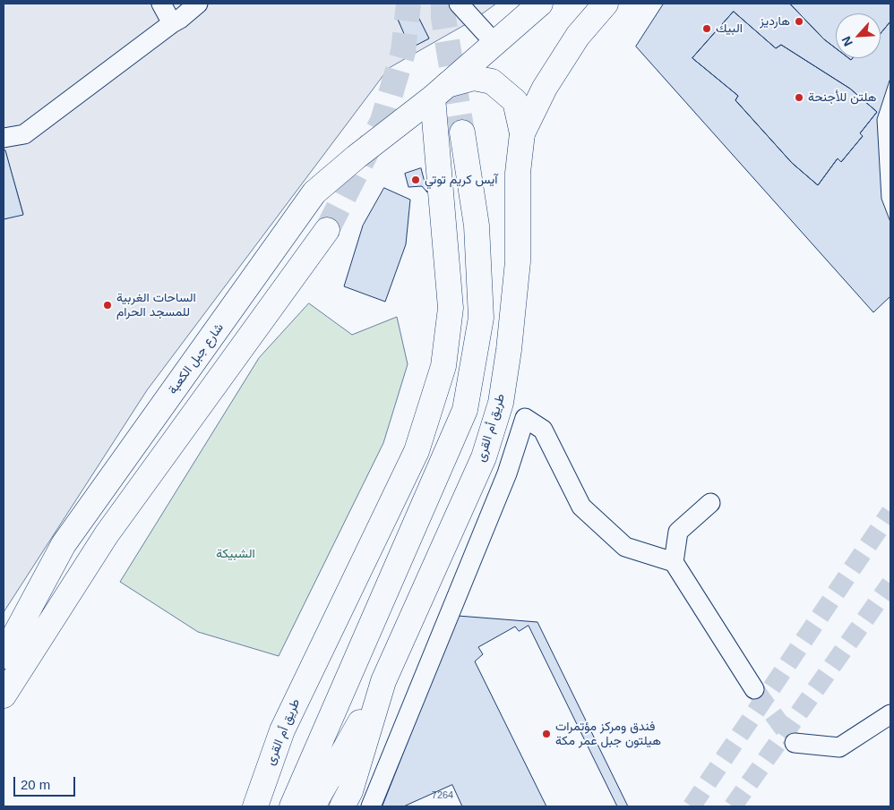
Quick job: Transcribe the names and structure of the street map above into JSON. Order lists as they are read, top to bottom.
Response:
{
  "streets": {
    "main road": ["شارع جبل الكعبة", "طريق أم القرى"]
  },
  "crossings": [
    ["شارع جبل الكعبة", "طريق أم القرى"]
  ],
  "parks": ["الشبيكة"],
  "places": [
    "هارديز",
    "البيك",
    "هلتن للأجنحة",
    "آيس كريم توتي",
    "الساحات الغربية للمسجد الحرام",
    "فندق ومركز مؤتمرات هيلتون جبل عمر مكة"
  ],
  "house_numbers": ["7264"],
  "scale_bar": "20 m",
  "north": "bottom left"
}
